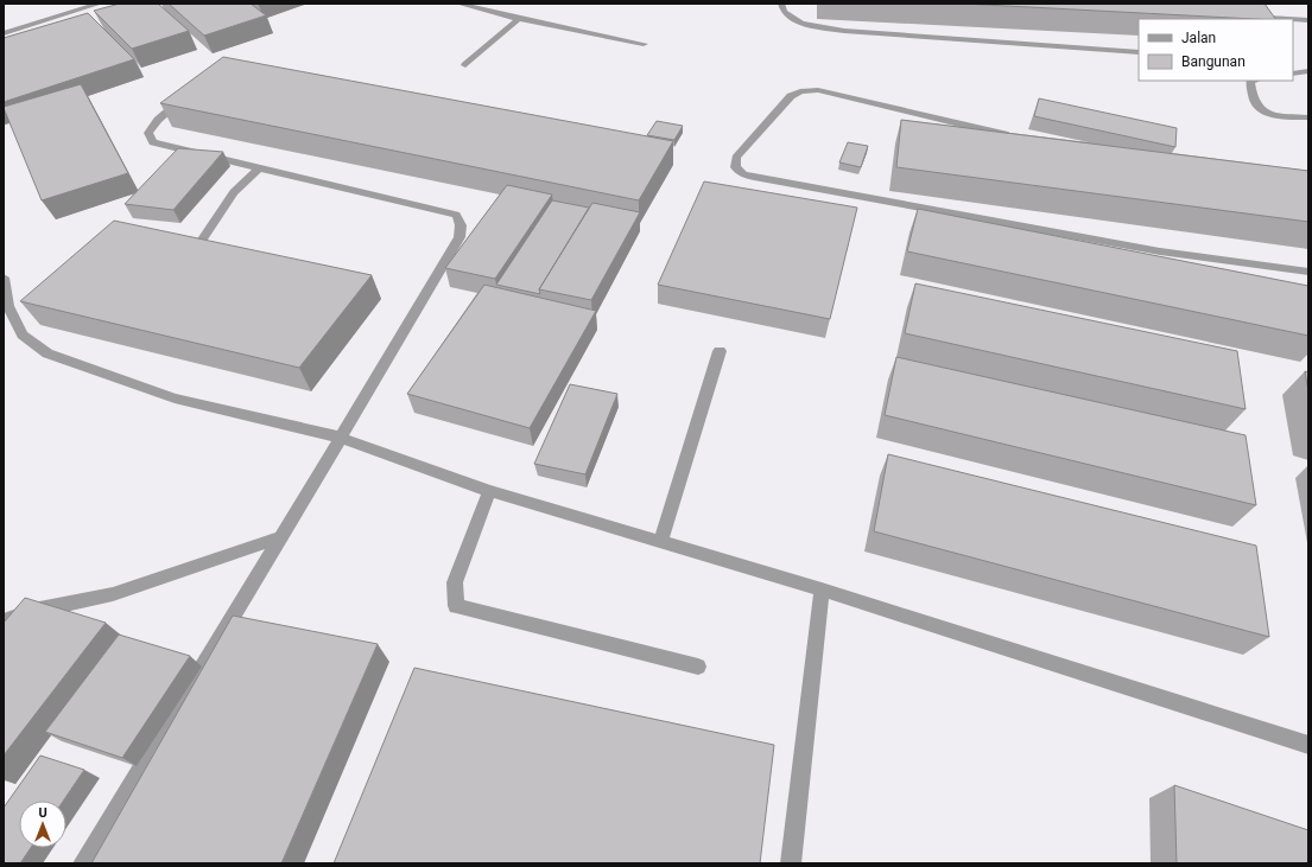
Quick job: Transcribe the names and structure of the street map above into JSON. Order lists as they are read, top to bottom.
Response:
{
  "legend": ["Jalan", "Bangunan"],
  "north": "top"
}
